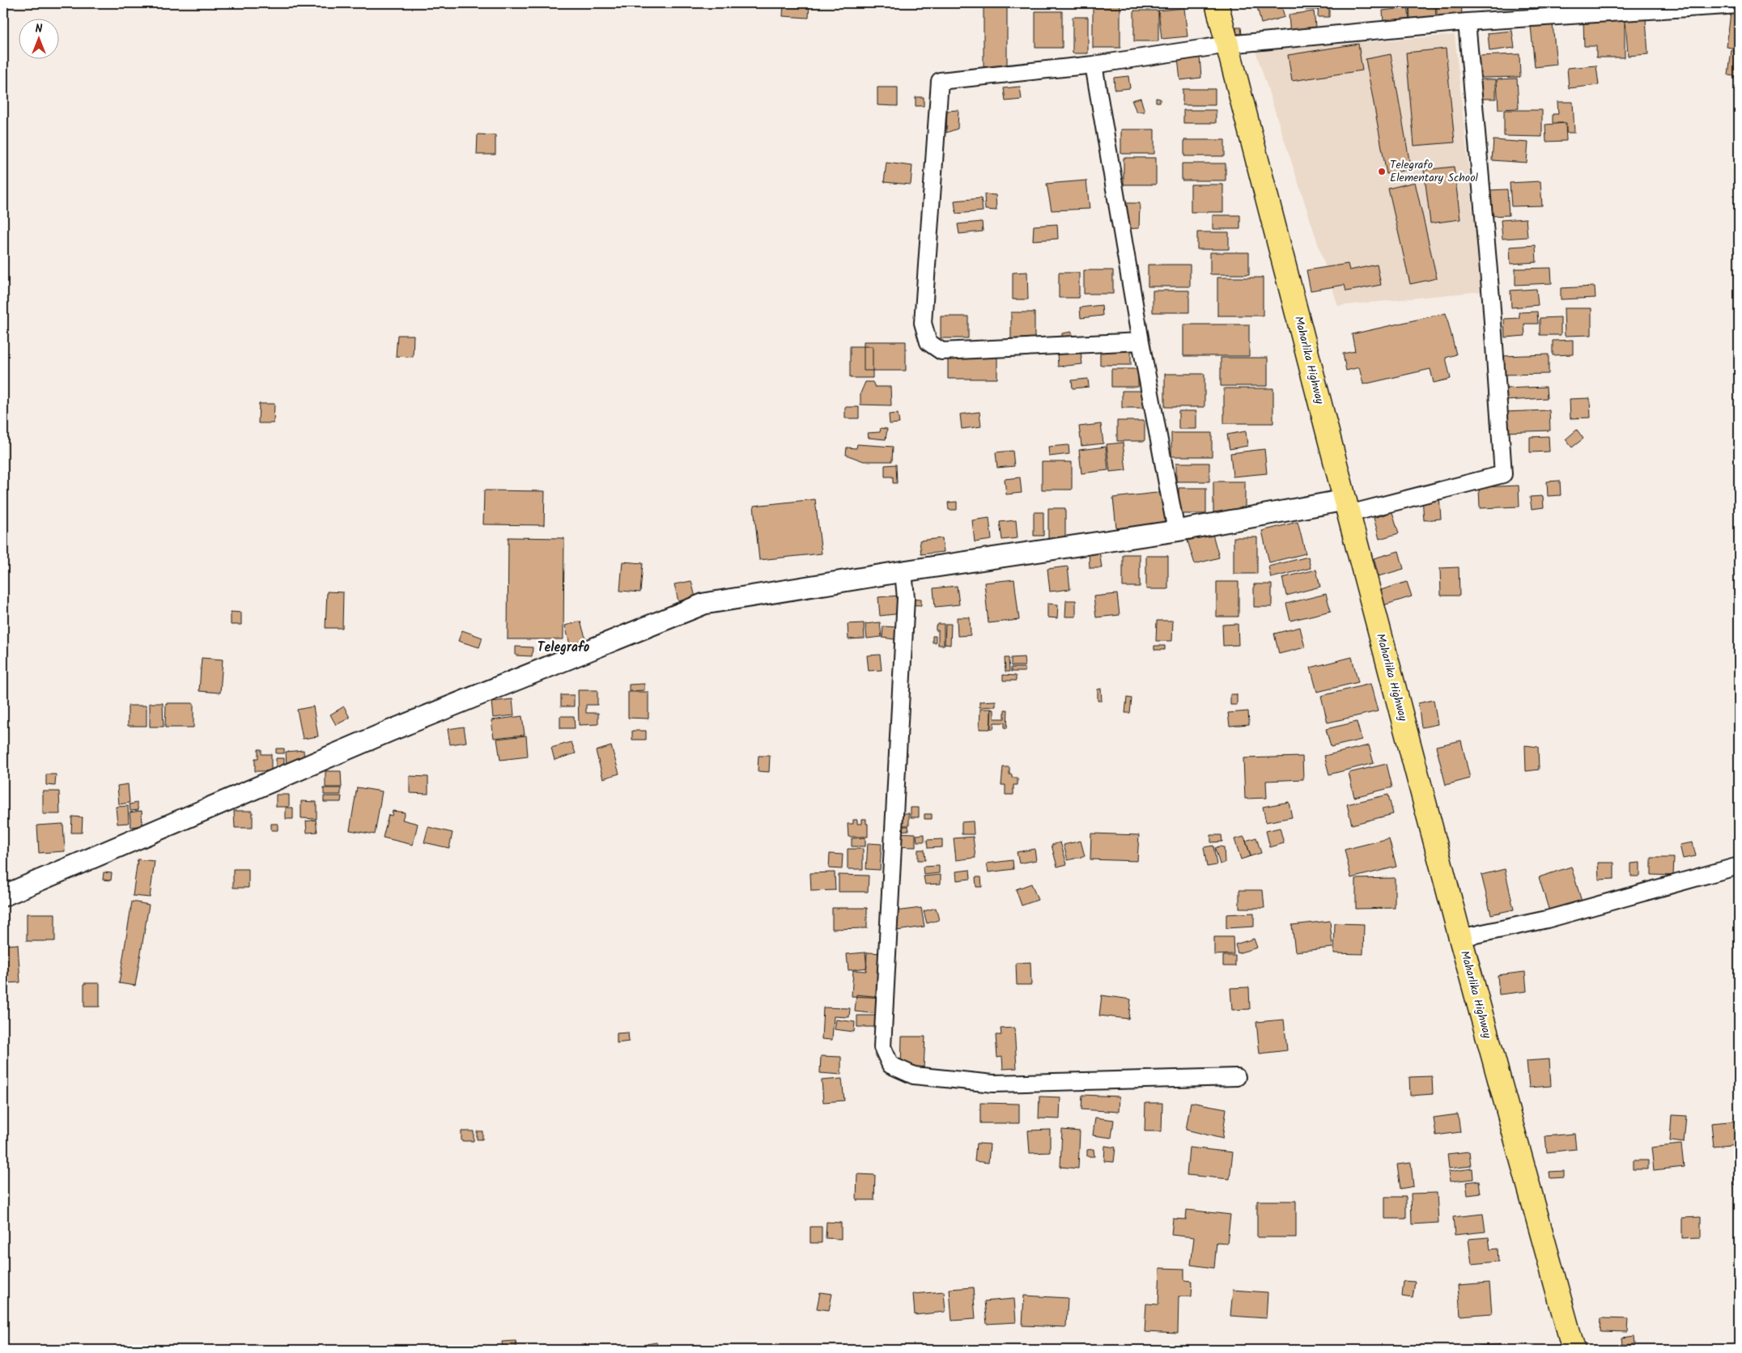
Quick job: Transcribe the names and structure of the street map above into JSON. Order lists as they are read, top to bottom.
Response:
{
  "streets": {
    "highway": ["Maharlika Highway"]
  },
  "districts": ["Telegrafo"],
  "places": ["Telegrafo Elementary School"],
  "north": "top"
}
